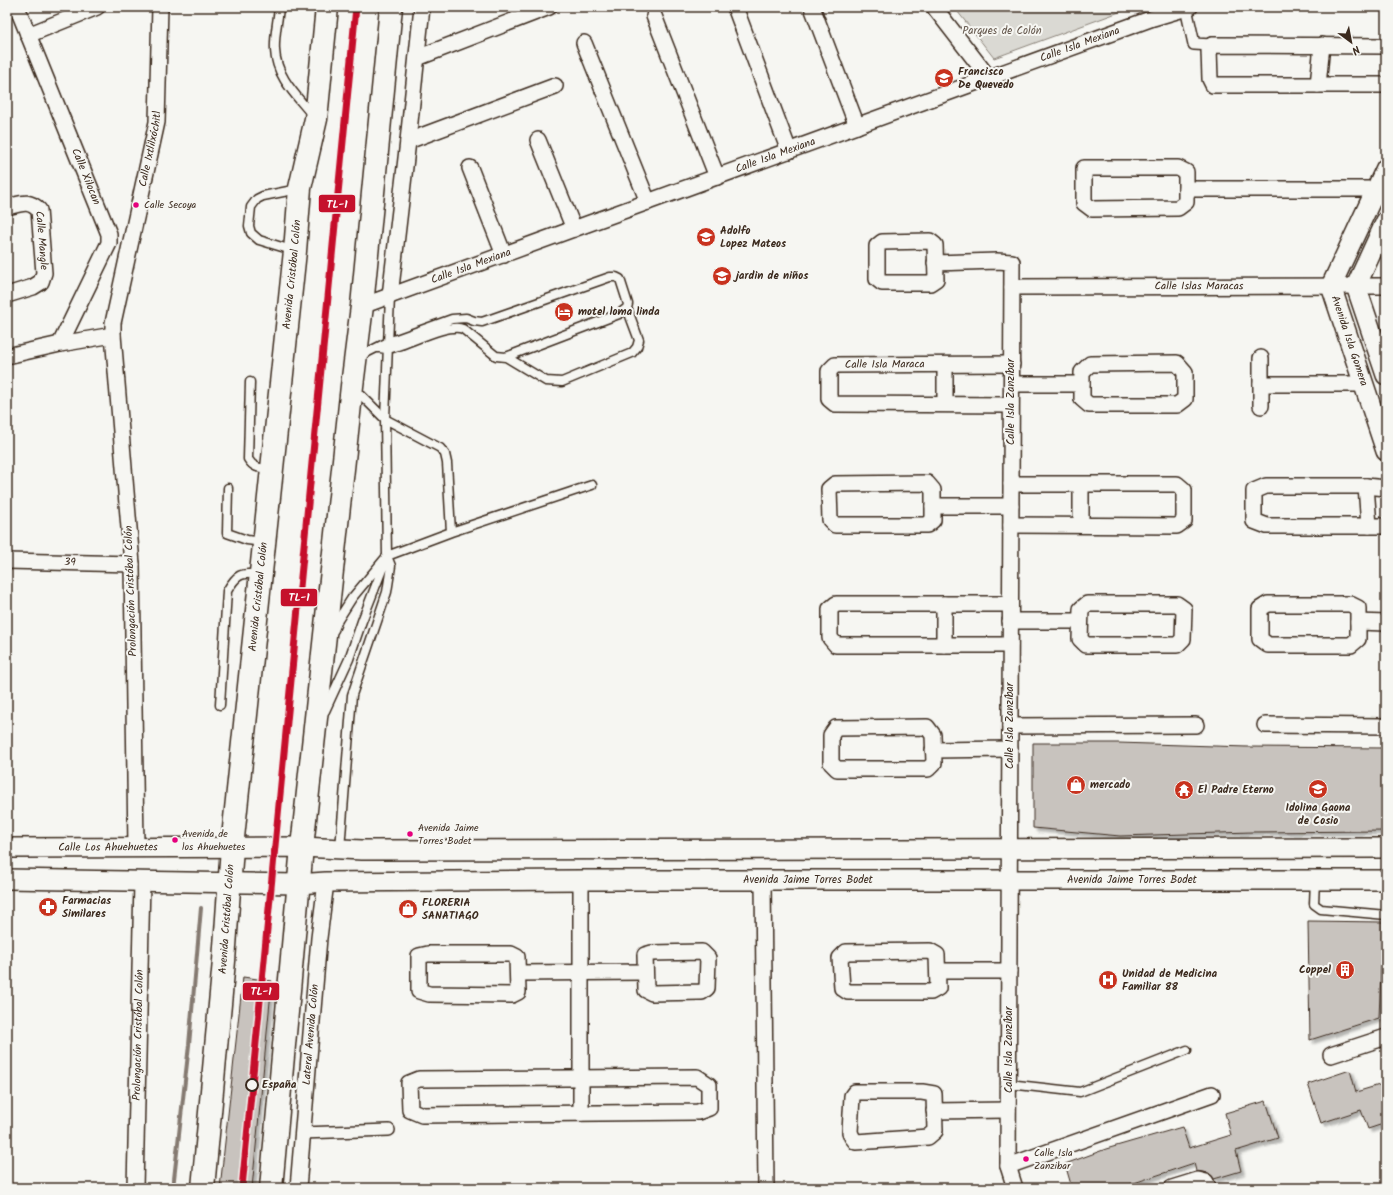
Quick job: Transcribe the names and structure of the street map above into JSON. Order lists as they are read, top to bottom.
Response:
{
  "streets": {
    "main road": ["Avenida Cristóbal Colón"],
    "street": [
      "Calle Isla Mexiana",
      "Calle Ixtlilxóchitl",
      "Calle Xilocan",
      "Calle Mangle",
      "Calle Islas Maracas",
      "Avenida Isla Gomera",
      "Calle Isla Maraca",
      "Calle Isla Zanzíbar",
      "39",
      "Prolongación Cristóbal Colón",
      "Calle Los Ahuehuetes",
      "Avenida Jaime Torres Bodet",
      "Lateral Avenida Colón"
    ]
  },
  "crossings": [
    ["Calle Ixtlilxóchitl", "Prolongación Cristóbal Colón"],
    ["Avenida Cristóbal Colón", "Calle Los Ahuehuetes"],
    ["Avenida Cristóbal Colón", "Avenida Jaime Torres Bodet"],
    ["Calle Islas Maracas", "Avenida Isla Gomera"],
    ["Calle Islas Maracas", "Calle Isla Zanzíbar"],
    ["Calle Isla Maraca", "Calle Isla Zanzíbar"],
    ["Calle Isla Zanzíbar", "Avenida Jaime Torres Bodet"],
    ["39", "Prolongación Cristóbal Colón"],
    ["Prolongación Cristóbal Colón", "Calle Los Ahuehuetes"],
    ["Avenida Jaime Torres Bodet", "Lateral Avenida Colón"]
  ],
  "parks": ["Parques de Colón"],
  "places": {
    "school or university": [
      "Francisco De Quevedo",
      "Adolfo Lopez Mateos",
      "jardin de niños",
      "Idolina Gaona de Cosio"
    ],
    "other": [
      "Calle Secoya",
      "Avenida Jaime Torres Bodet",
      "Avenida de los Ahuehuetes",
      "España",
      "Calle Isla Zanzibar"
    ],
    "hotel": ["motel loma linda"],
    "shop": ["mercado", "FLORERIA SANATIAGO"],
    "temple": ["El Padre Eterno"],
    "pharmacy": ["Farmacias Similares"],
    "building": ["Coppel"],
    "hospital": ["Unidad de Medicina Familiar 88"]
  },
  "lines": ["transit line TL-1"],
  "north": "bottom right"
}
